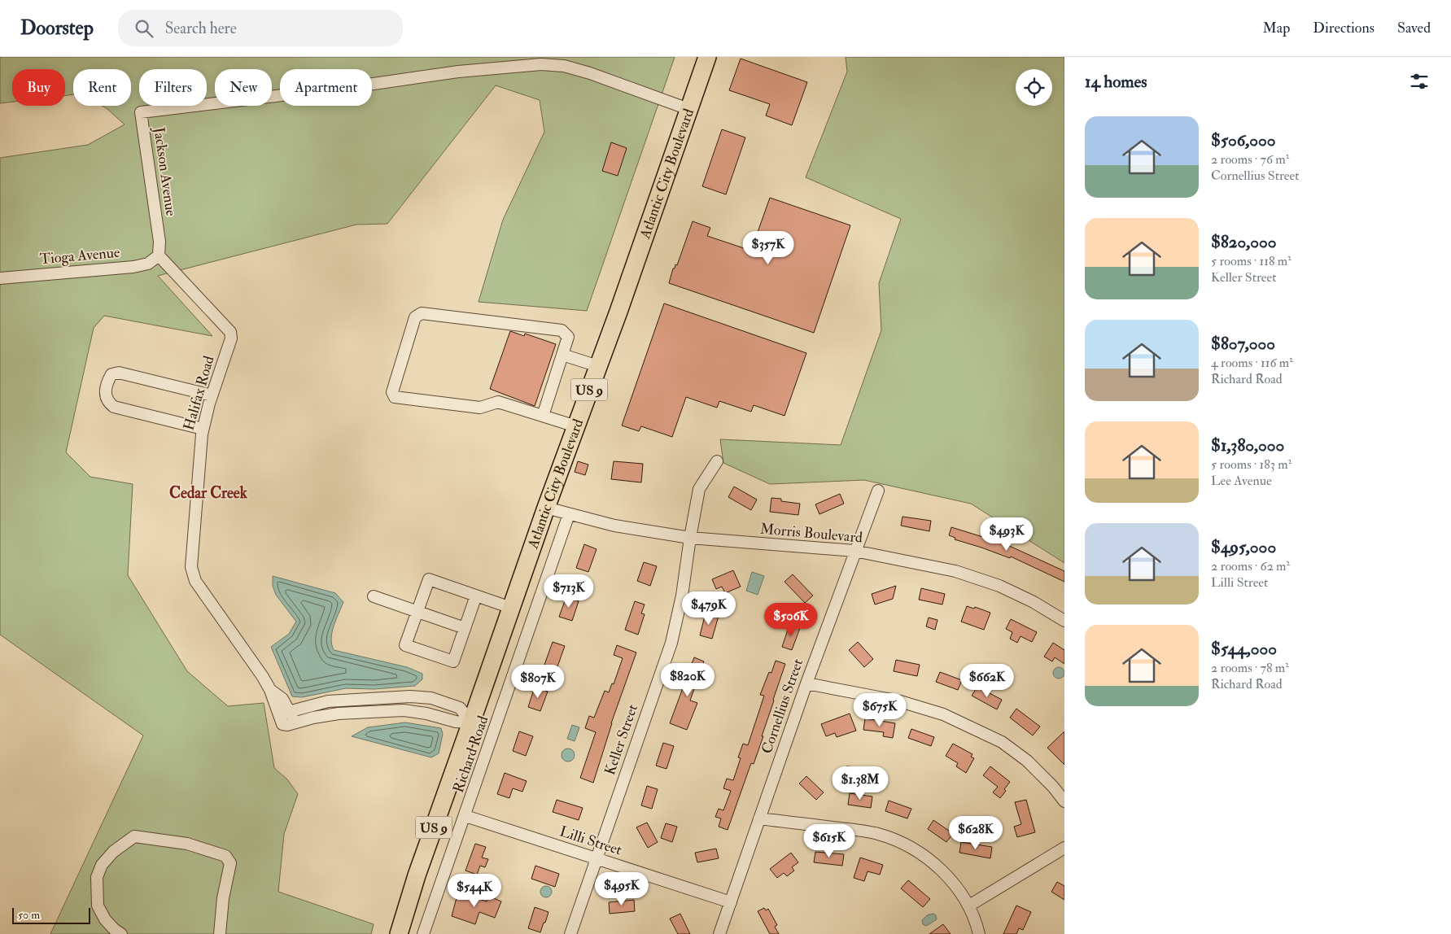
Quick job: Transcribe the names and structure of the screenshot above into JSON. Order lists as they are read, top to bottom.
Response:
{
  "streets": {
    "highway": ["Atlantic City Boulevard", "US 9"],
    "street": [
      "Jackson Avenue",
      "Tioga Avenue",
      "Halifax Road",
      "Morris Boulevard",
      "Cornellius Street",
      "Keller Street",
      "Richard Road",
      "Lilli Street"
    ]
  },
  "crossings": [
    ["Jackson Avenue", "Atlantic City Boulevard"],
    ["Jackson Avenue", "Tioga Avenue"],
    ["Jackson Avenue", "Halifax Road"],
    ["Atlantic City Boulevard", "Halifax Road"],
    ["Atlantic City Boulevard", "Morris Boulevard"],
    ["Tioga Avenue", "Halifax Road"],
    ["Morris Boulevard", "Cornellius Street"],
    ["Morris Boulevard", "Keller Street"],
    ["Morris Boulevard", "Richard Road"],
    ["Cornellius Street", "Lilli Street"],
    ["Keller Street", "Lilli Street"],
    ["Richard Road", "Lilli Street"]
  ],
  "districts": ["Cedar Creek"],
  "scale_bar": "50 m",
  "page": {
    "header": "Doorstep",
    "search": "Search here",
    "nav": ["Map", "Directions", "Saved"],
    "heading": "14 homes",
    "chip": [
      "Buy",
      "Rent",
      "Filters",
      "New",
      "Apartment"
    ],
    "list": [
      {
        "name": "$506,000",
        "note": "2 rooms · 76 m² · Cornellius Street"
      },
      {
        "name": "$820,000",
        "note": "5 rooms · 118 m² · Keller Street"
      },
      {
        "name": "$807,000",
        "note": "4 rooms · 116 m² · Richard Road"
      },
      {
        "name": "$1,380,000",
        "note": "5 rooms · 183 m² · Lee Avenue"
      },
      {
        "name": "$495,000",
        "note": "2 rooms · 62 m² · Lilli Street"
      },
      {
        "name": "$544,000",
        "note": "2 rooms · 78 m² · Richard Road"
      }
    ],
    "price": [
      "$357K",
      "$493K",
      "$713K",
      "$479K",
      "$506K",
      "$820K",
      "$662K",
      "$807K",
      "$675K",
      "$1.38M",
      "$628K",
      "$615K",
      "$495K",
      "$544K"
    ],
    "scale": "50 m"
  }
}
